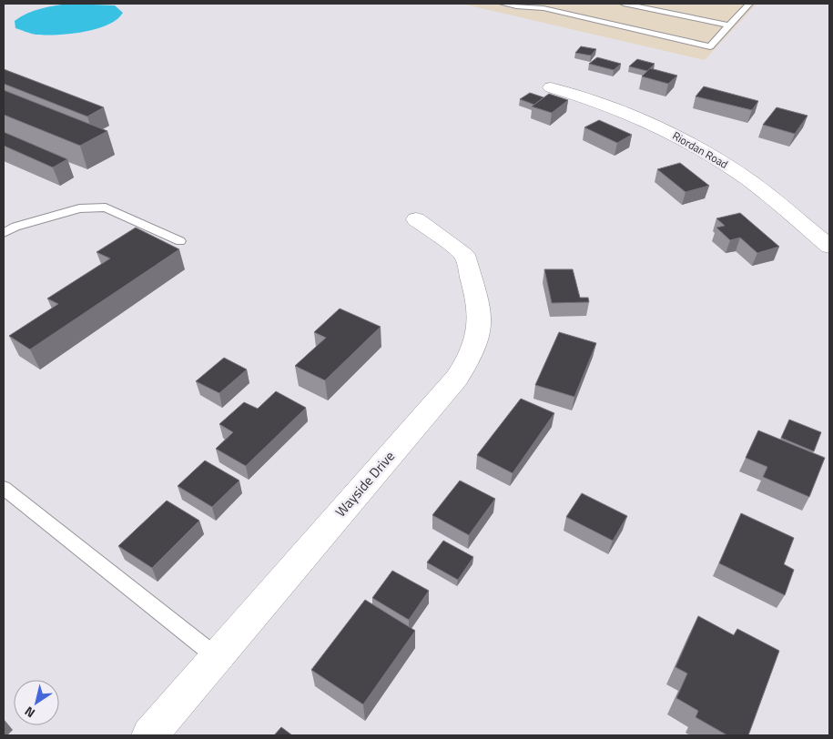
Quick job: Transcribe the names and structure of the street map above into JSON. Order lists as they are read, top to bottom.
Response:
{
  "streets": {
    "street": ["Riordan Road", "Wayside Drive"]
  },
  "north": "bottom left"
}
